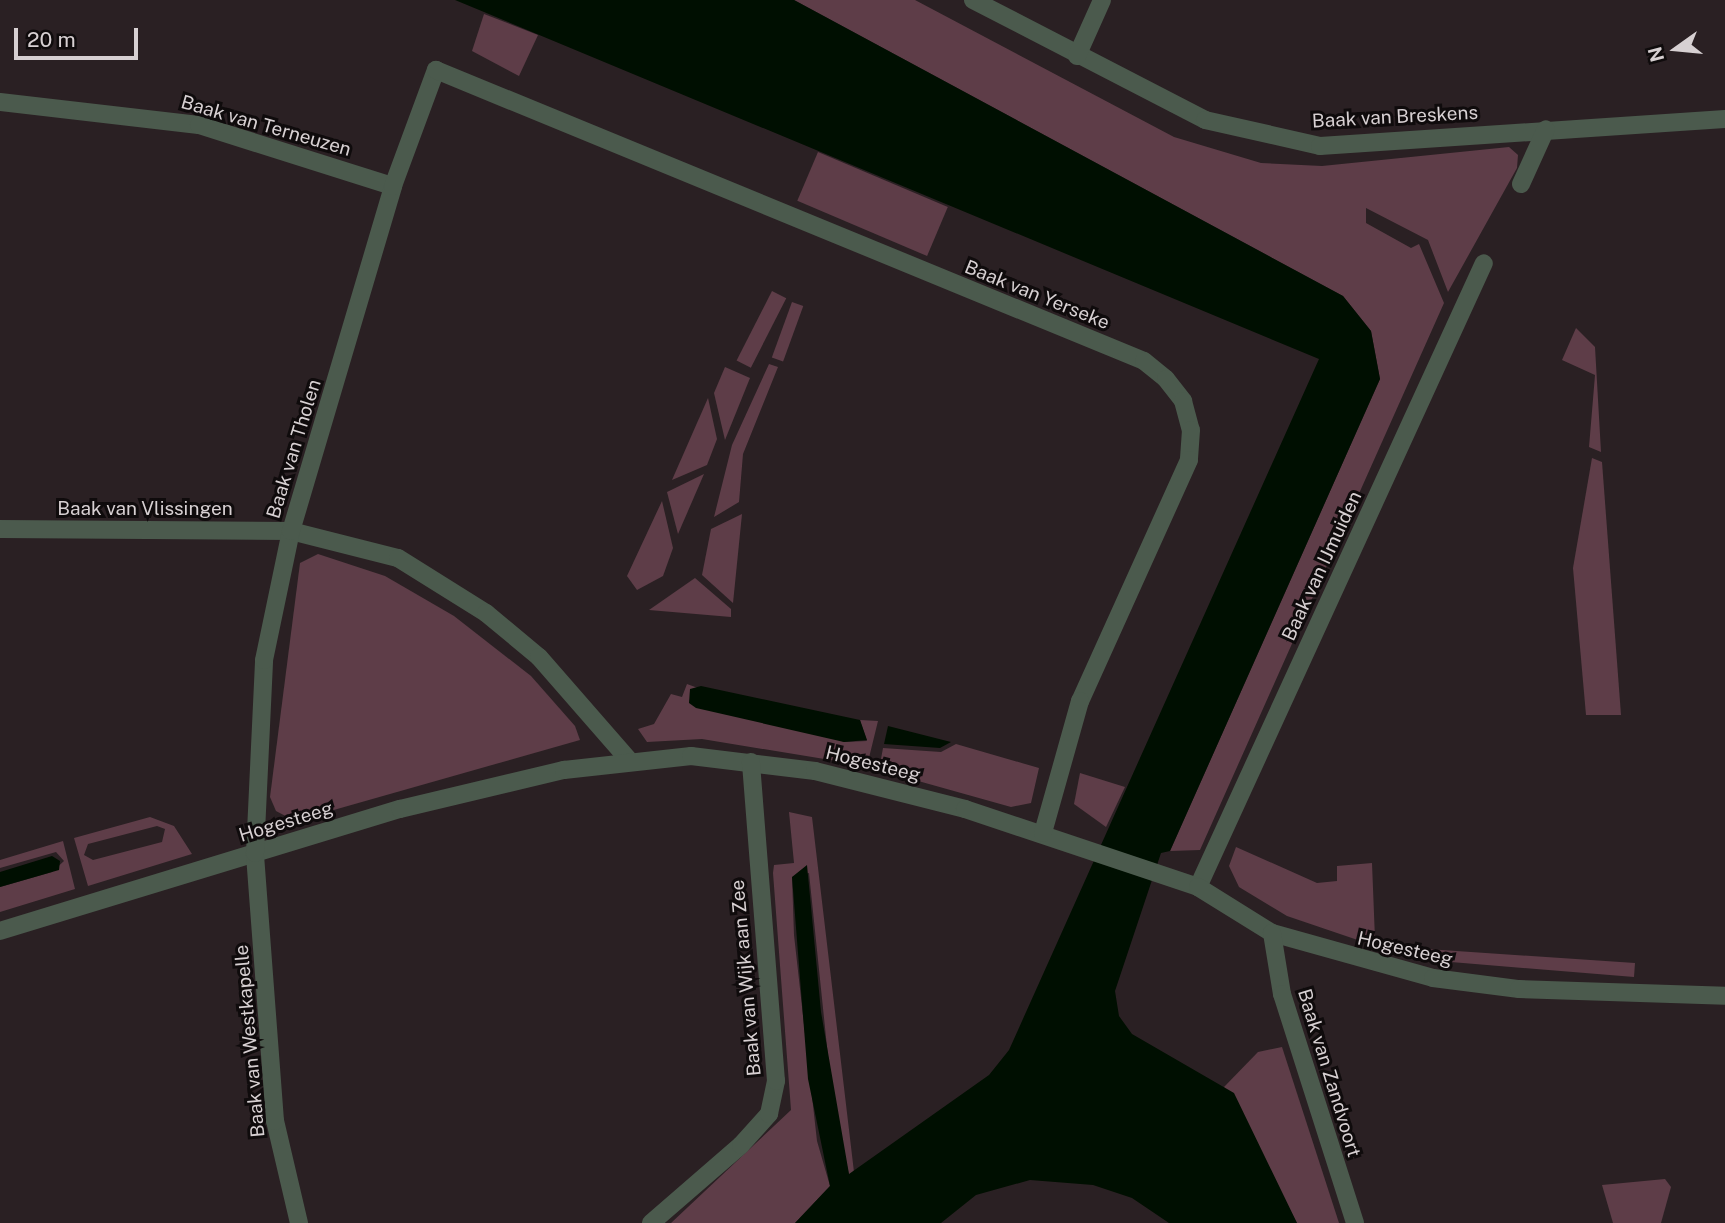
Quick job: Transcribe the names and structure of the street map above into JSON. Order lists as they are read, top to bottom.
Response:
{
  "streets": {
    "street": [
      "Baak van Breskens",
      "Baak van Terneuzen",
      "Baak van Yerseke",
      "Baak van Tholen",
      "Baak van Vlissingen",
      "Baak van IJmuiden",
      "Hogesteeg",
      "Baak van Wijk aan Zee",
      "Baak van Westkapelle",
      "Baak van Zandvoort"
    ]
  },
  "crossings": [
    ["Baak van Terneuzen", "Baak van Tholen"],
    ["Baak van Yerseke", "Baak van Tholen"],
    ["Baak van Yerseke", "Hogesteeg"],
    ["Baak van Tholen", "Baak van Vlissingen"],
    ["Baak van Tholen", "Hogesteeg"],
    ["Baak van Tholen", "Baak van Westkapelle"],
    ["Baak van Vlissingen", "Hogesteeg"],
    ["Baak van IJmuiden", "Hogesteeg"],
    ["Hogesteeg", "Baak van Wijk aan Zee"],
    ["Hogesteeg", "Baak van Westkapelle"],
    ["Hogesteeg", "Baak van Zandvoort"]
  ],
  "scale_bar": "20 m",
  "north": "left"
}
